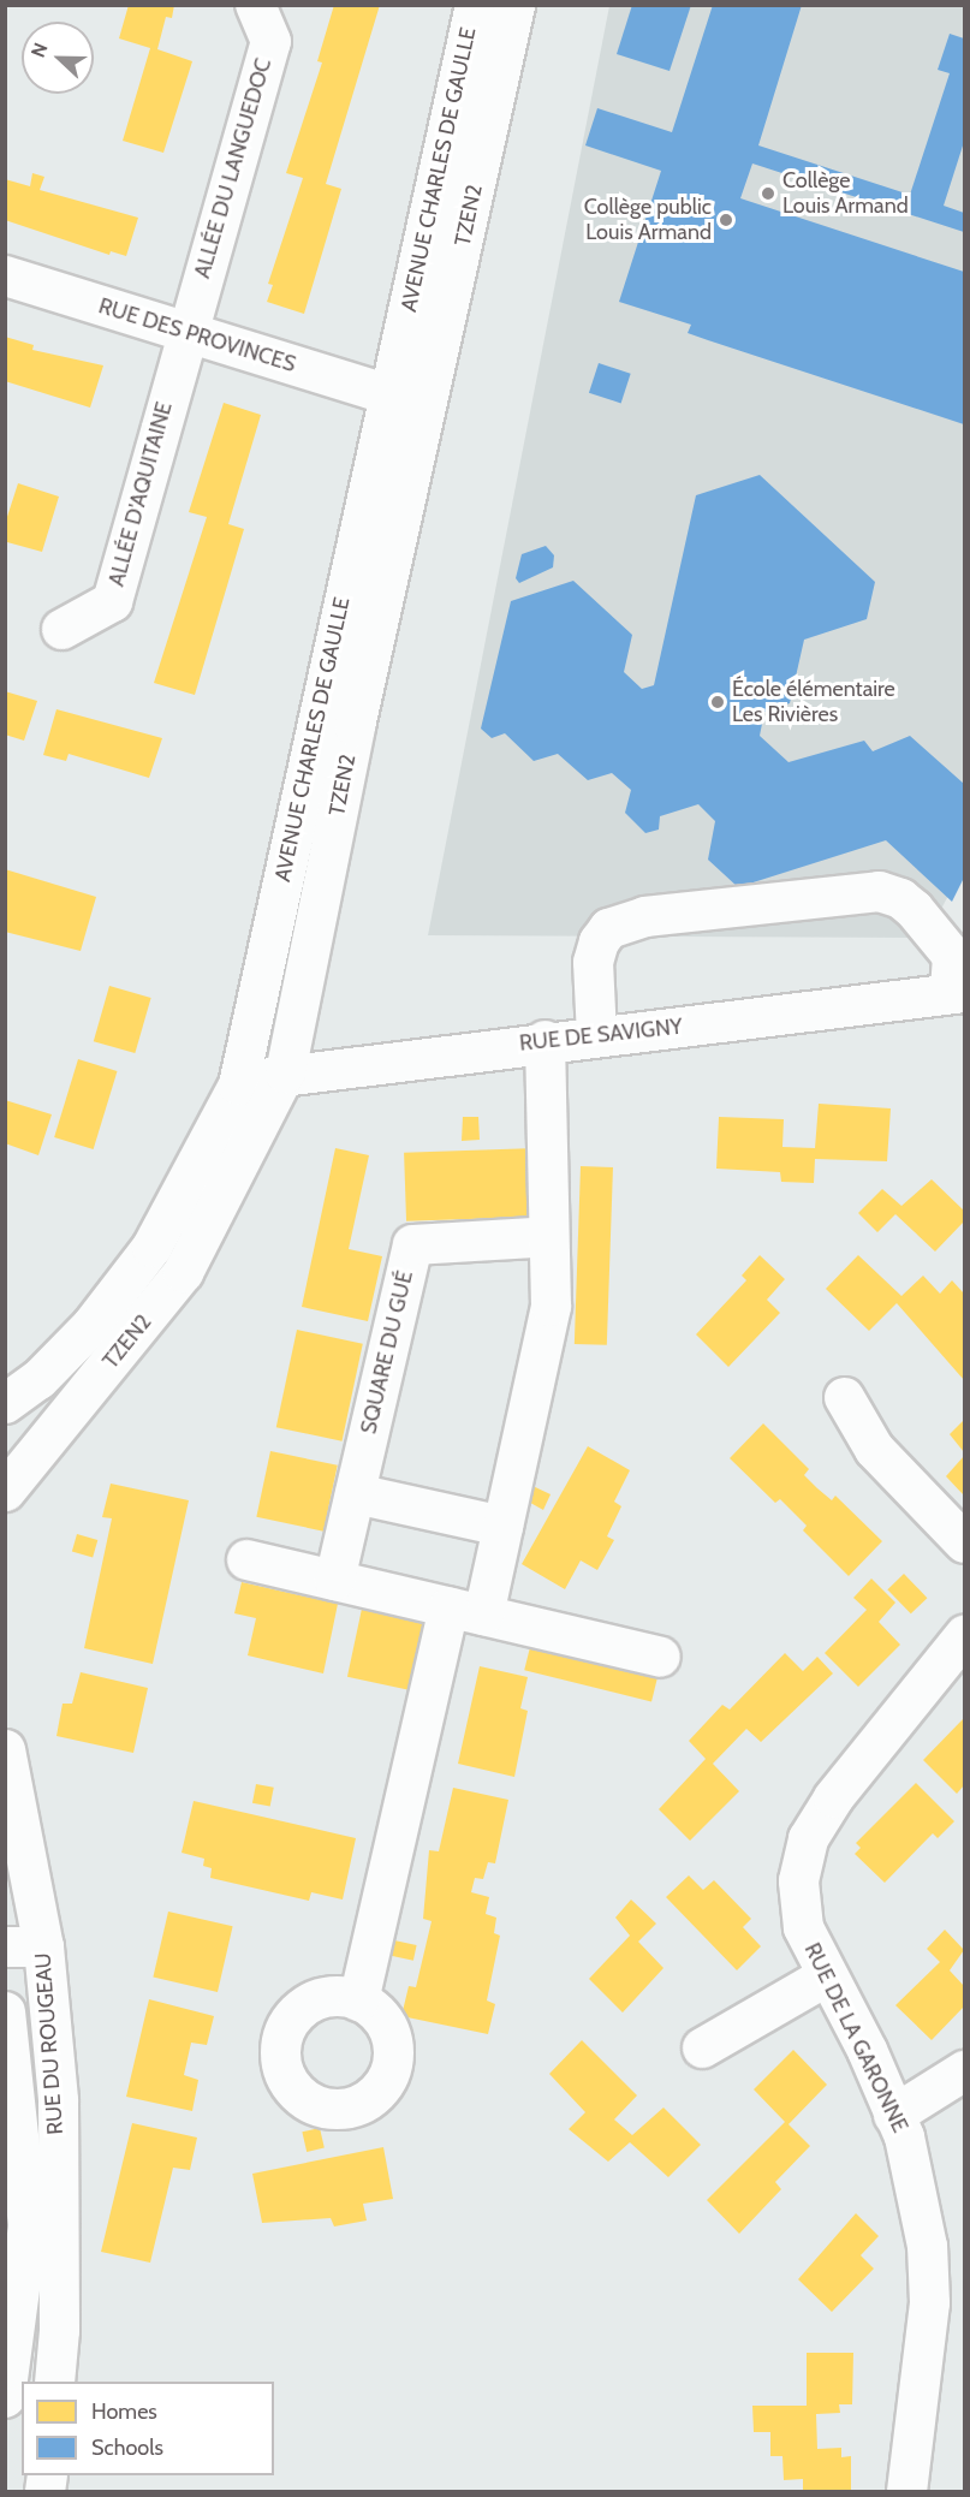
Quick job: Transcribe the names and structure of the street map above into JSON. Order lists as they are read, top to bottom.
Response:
{
  "streets": {
    "street": [
      "ALLÉE DU LANGUEDOC",
      "AVENUE CHARLES DE GAULLE",
      "TZEN2",
      "RUE DES PROVINCES",
      "ALLÉE D'AQUITAINE",
      "RUE DE SAVIGNY",
      "SQUARE DU GUÉ",
      "RUE DE LA GARONNE",
      "RUE DU ROUGEAU"
    ]
  },
  "crossings": [
    ["ALLÉE DU LANGUEDOC", "RUE DES PROVINCES"],
    ["ALLÉE DU LANGUEDOC", "ALLÉE D'AQUITAINE"],
    ["AVENUE CHARLES DE GAULLE", "RUE DES PROVINCES"],
    ["AVENUE CHARLES DE GAULLE", "RUE DE SAVIGNY"],
    ["TZEN2", "RUE DE SAVIGNY"],
    ["RUE DES PROVINCES", "ALLÉE D'AQUITAINE"]
  ],
  "places": ["Collège Louis Armand", "Collège public Louis Armand", "École élémentaire Les Rivières"],
  "legend": ["Homes", "Schools"],
  "north": "left"
}
